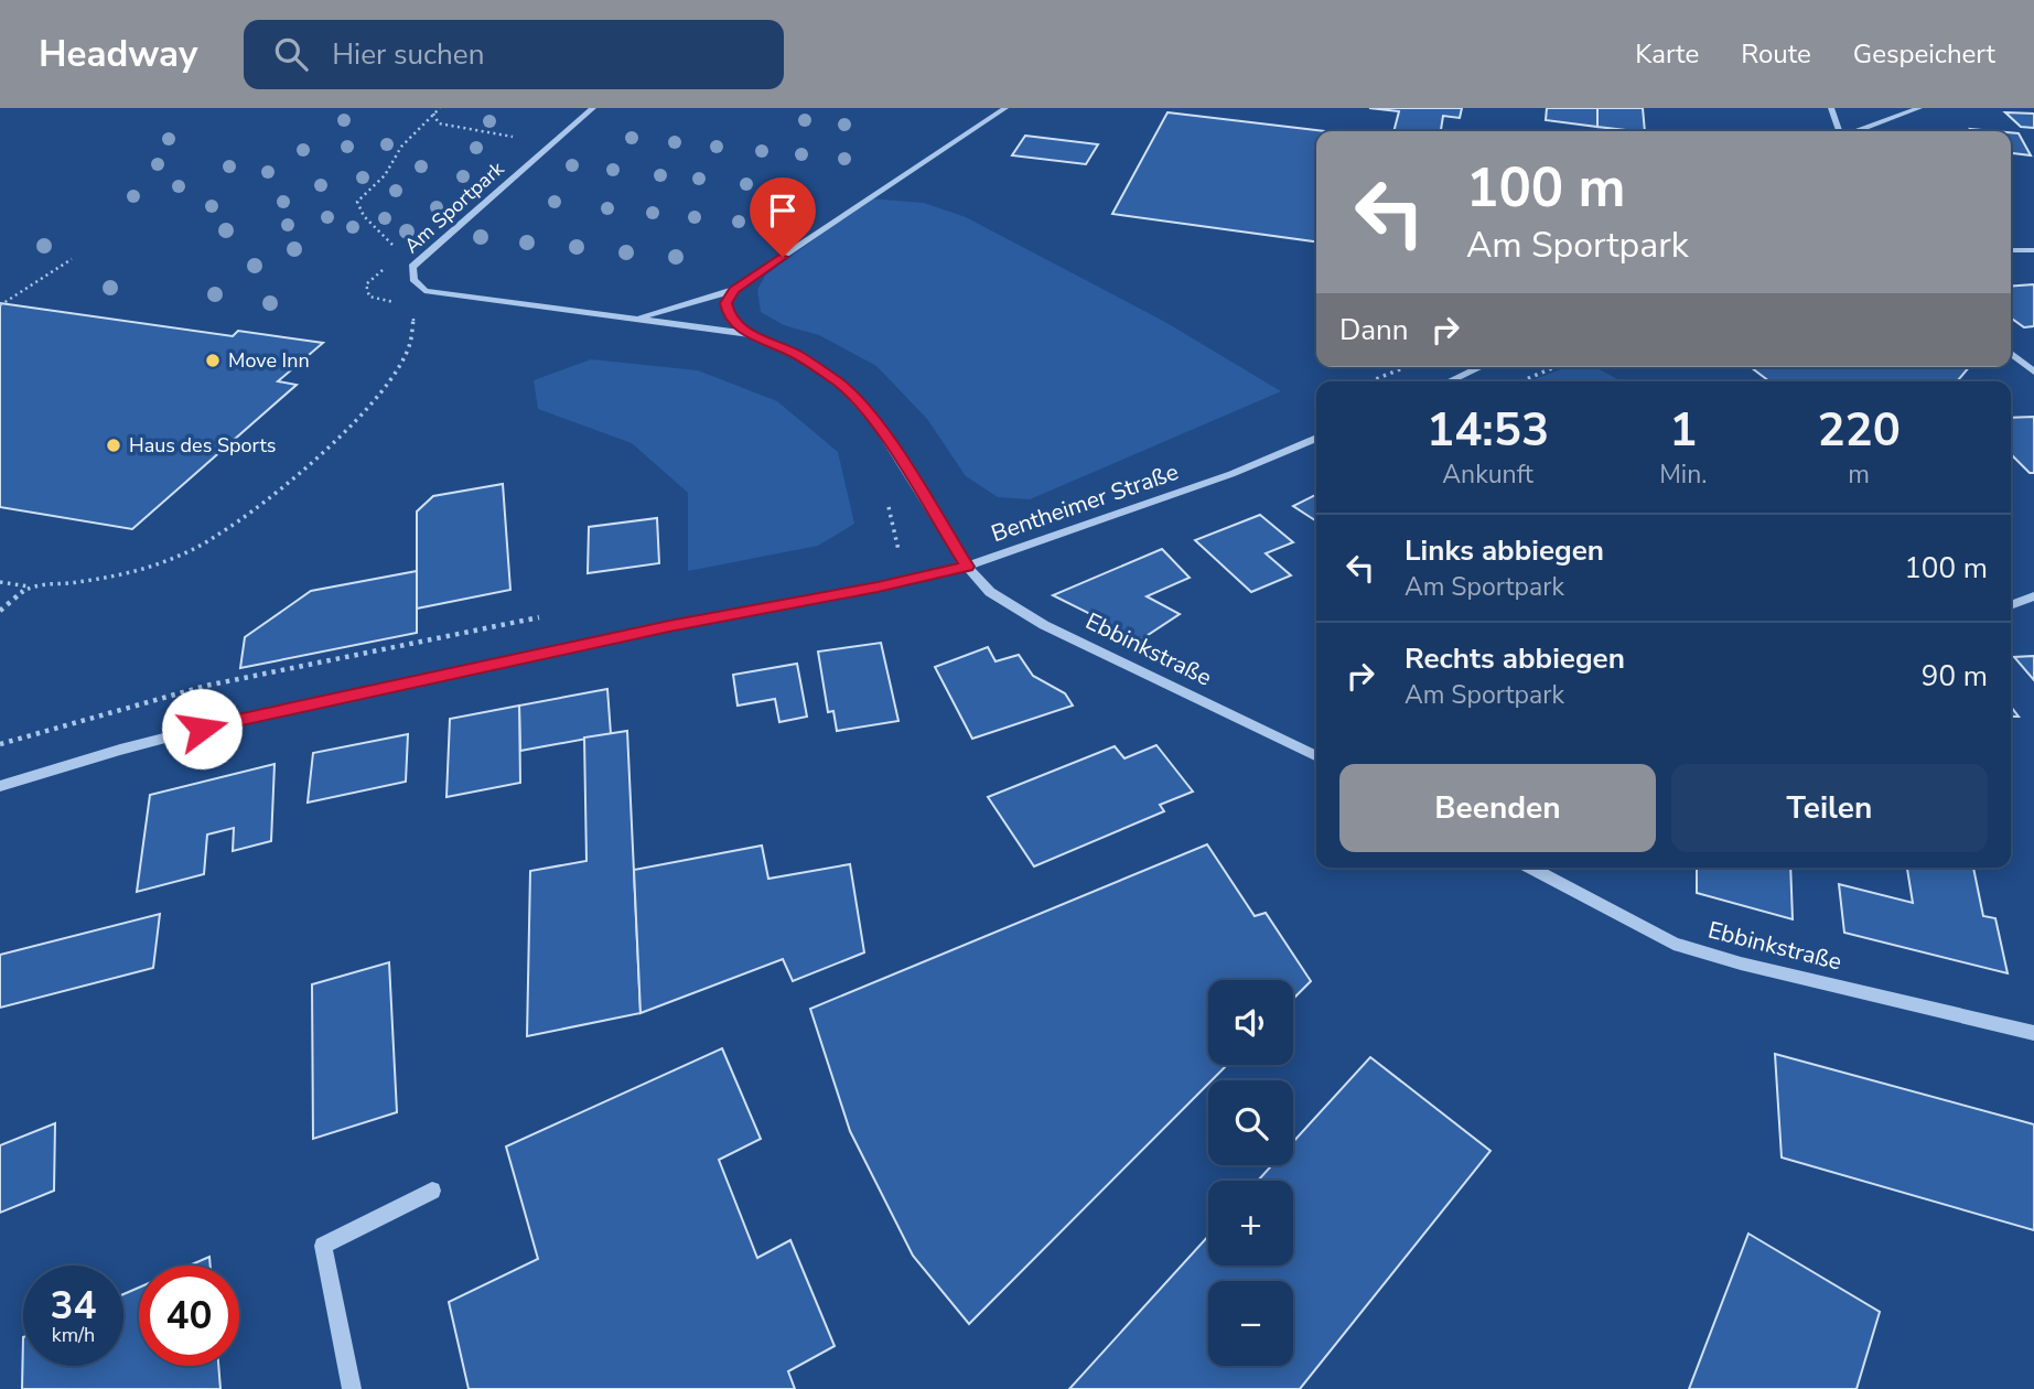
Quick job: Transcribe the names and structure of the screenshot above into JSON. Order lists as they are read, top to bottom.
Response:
{
  "streets": {
    "street": ["Am Sportpark", "Bentheimer Straße", "Ebbinkstraße"]
  },
  "crossings": [
    ["Am Sportpark", "Bentheimer Straße"],
    ["Am Sportpark", "Ebbinkstraße"],
    ["Bentheimer Straße", "Ebbinkstraße"]
  ],
  "places": ["Move Inn", "Haus des Sports"],
  "page": {
    "header": "Headway",
    "search": "Hier suchen",
    "nav": ["Karte", "Route", "Gespeichert"],
    "turn": ["100 m", "Am Sportpark"],
    "then": "Dann",
    "eta": [
      "14:53",
      "Ankunft",
      "1",
      "Min.",
      "220",
      "m"
    ],
    "list": [
      {
        "name": "Links abbiegen",
        "note": "Am Sportpark",
        "value": "100 m"
      },
      {
        "name": "Rechts abbiegen",
        "note": "Am Sportpark",
        "value": "90 m"
      }
    ],
    "buttons": ["Beenden", "Teilen"],
    "map_buttons": ["+", "−"],
    "speed": "34 km/h",
    "limit": "40"
  }
}
